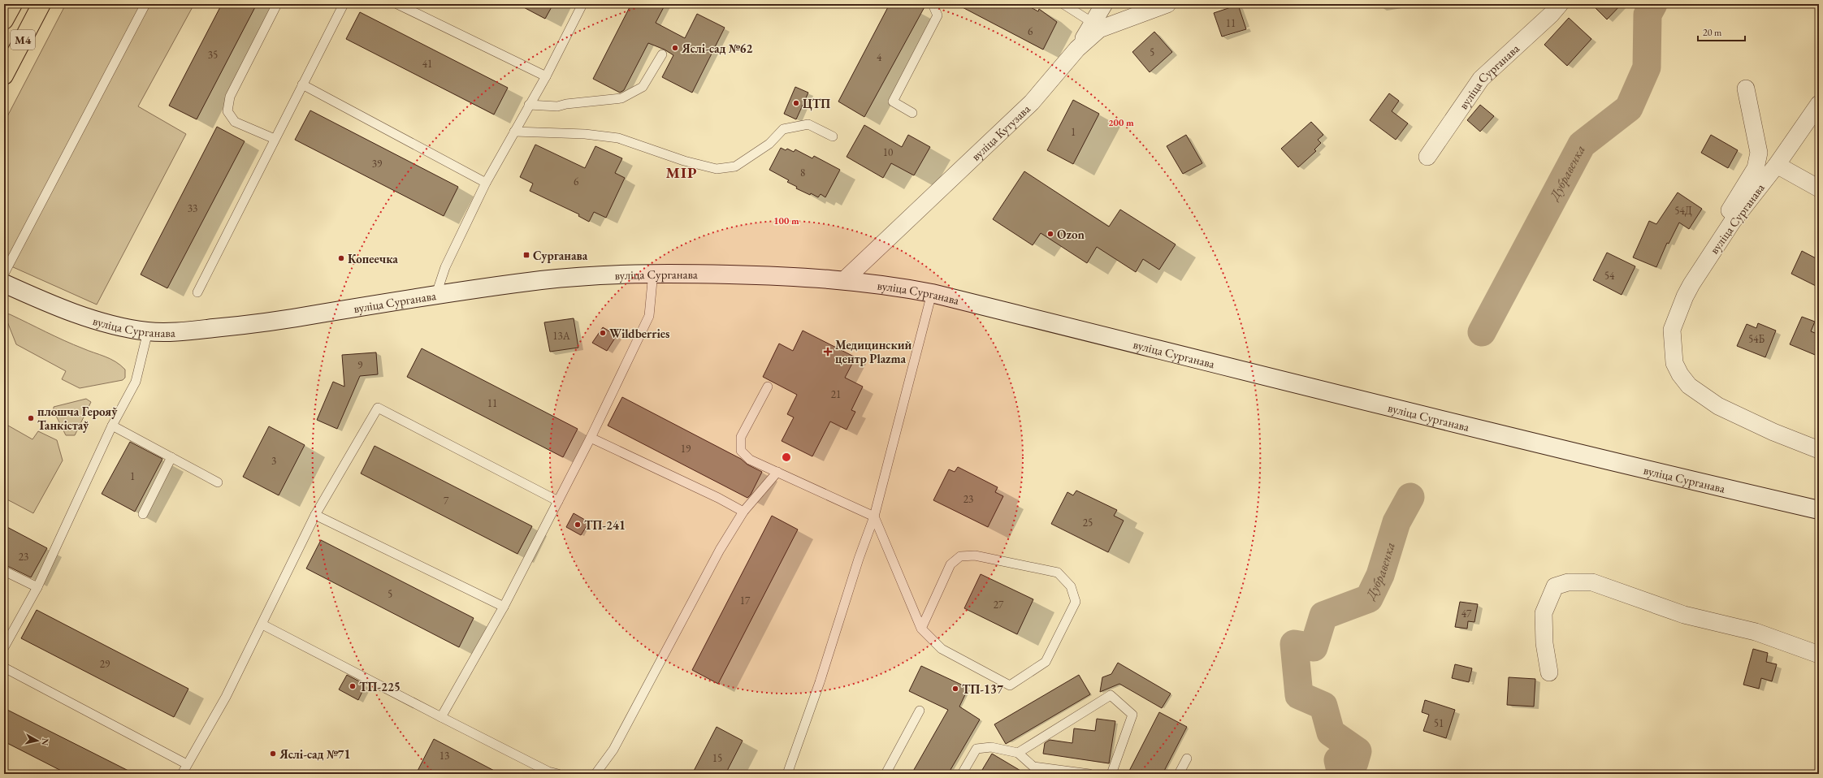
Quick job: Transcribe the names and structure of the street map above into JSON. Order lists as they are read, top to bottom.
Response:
{
  "streets": {
    "main road": ["М4", "вуліца Сурганава"],
    "street": ["вуліца Кутузава"]
  },
  "crossings": [
    ["вуліца Сурганава", "вуліца Кутузава"]
  ],
  "districts": ["МІР"],
  "water": ["Дубравенка"],
  "places": {
    "other": [
      "Яслі-сад №62",
      "ЦТП",
      "Ozon",
      "Копеечка",
      "Wildberries",
      "плошча Герояў Танкістаў",
      "ТП-241",
      "ТП-225",
      "ТП-137",
      "Яслі-сад №71"
    ],
    "transit": ["Сурганава"],
    "health": ["Медицинский центр Plazma"]
  },
  "house_numbers": [
    "11",
    "6",
    "5",
    "35",
    "4",
    "41",
    "1",
    "10",
    "39",
    "8",
    "6",
    "33",
    "54Д",
    "54",
    "13А",
    "54Б",
    "9",
    "21",
    "11",
    "19",
    "3",
    "1",
    "23",
    "7",
    "25",
    "23",
    "5",
    "17",
    "27",
    "47",
    "29",
    "51",
    "13",
    "15"
  ],
  "scale_bar": "20 m",
  "north": "right",
  "rings": ["200 m", "100 m"]
}
